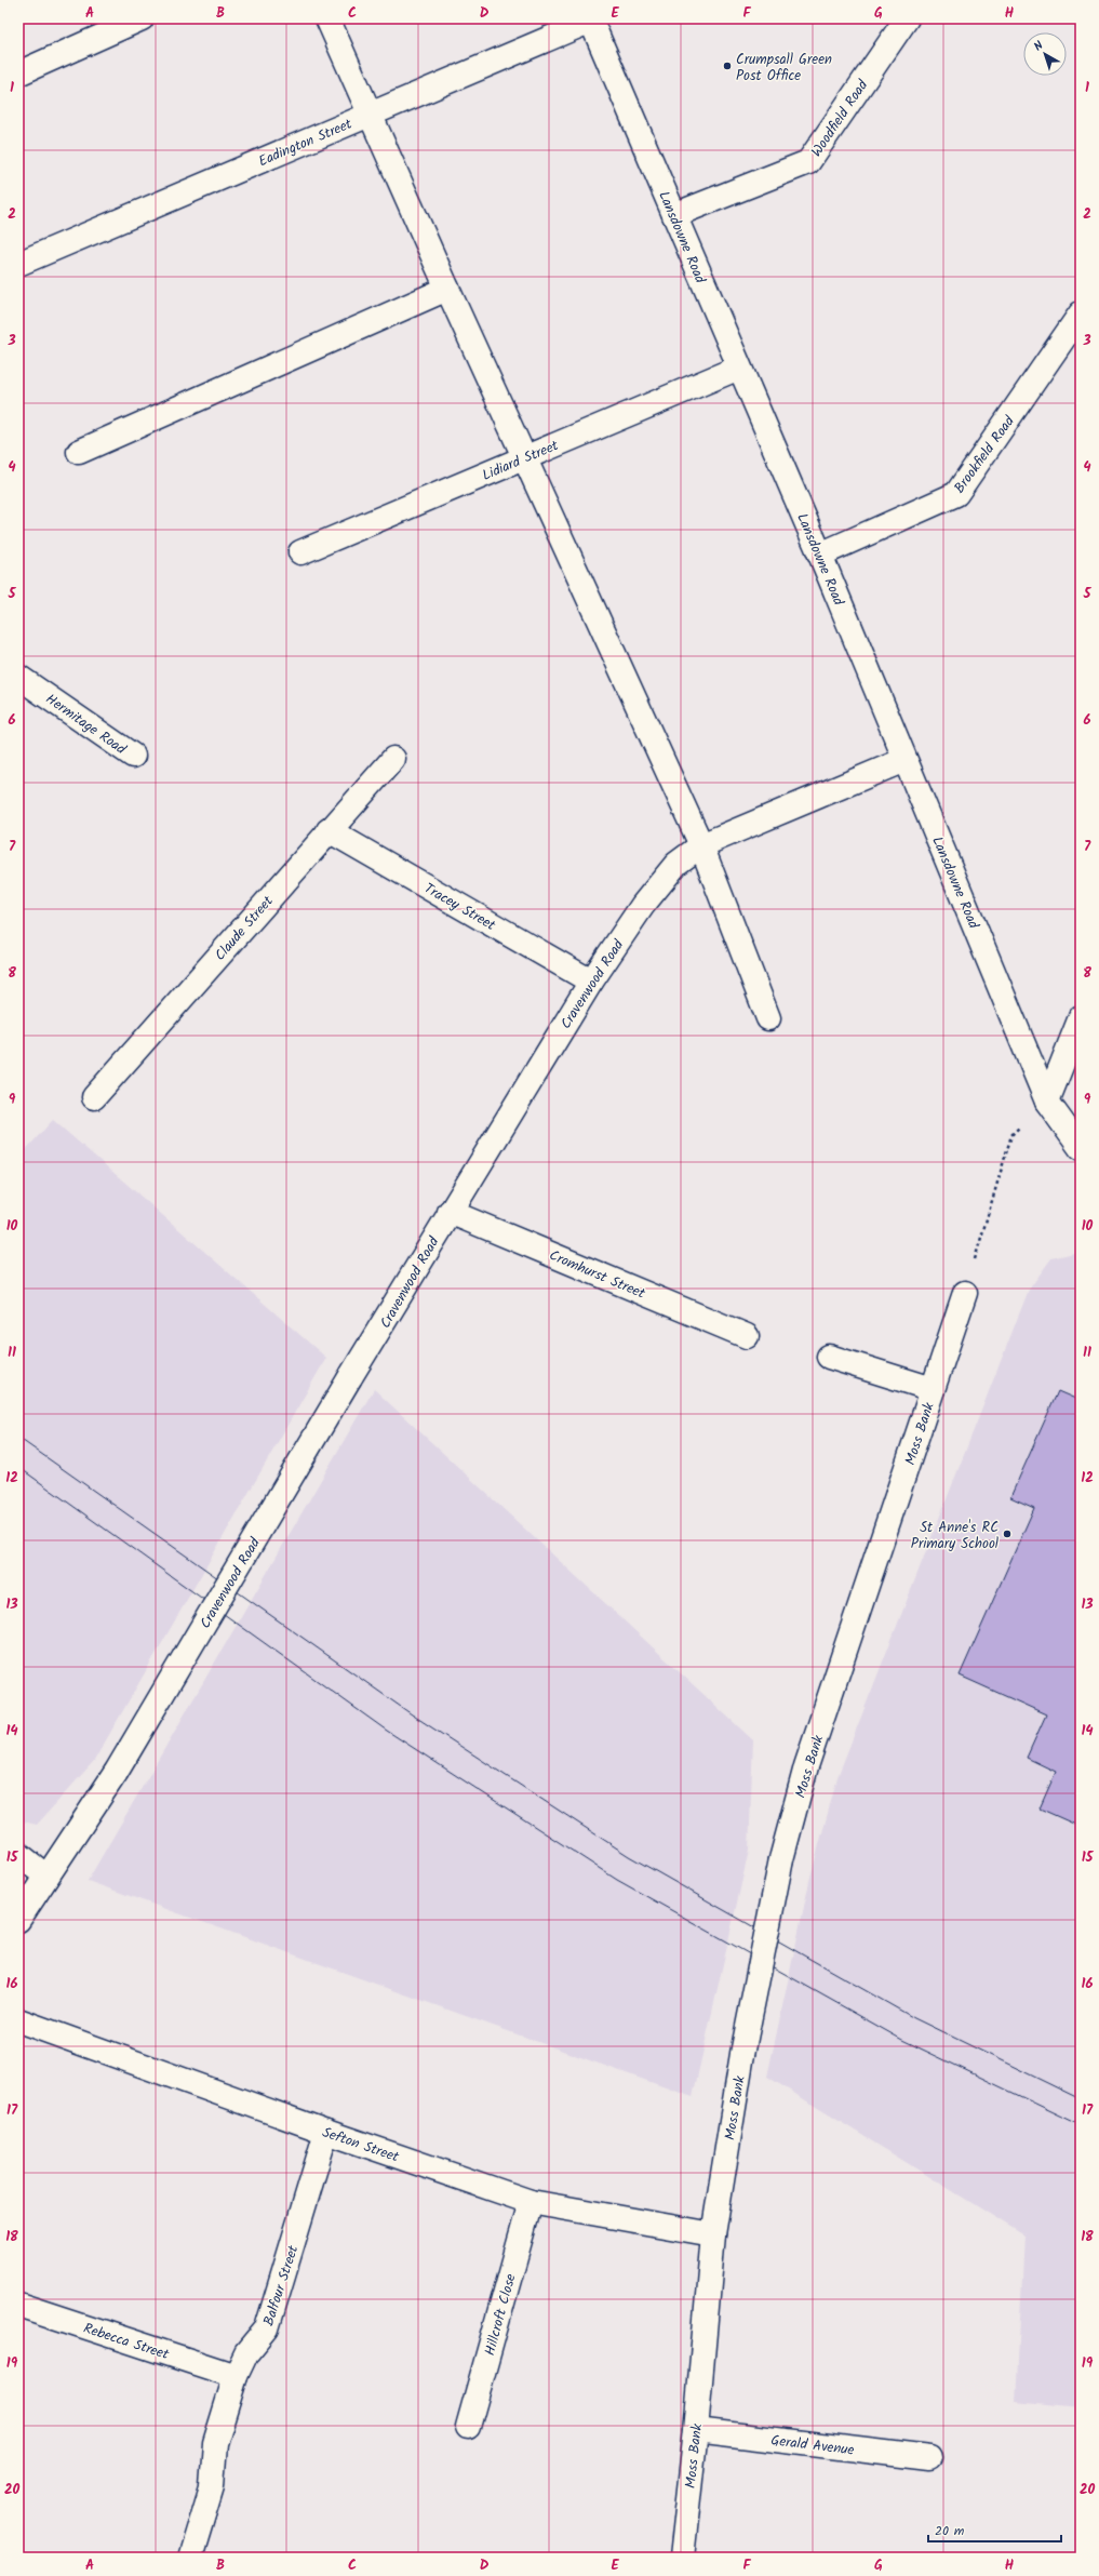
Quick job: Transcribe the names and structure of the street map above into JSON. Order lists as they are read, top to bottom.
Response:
{
  "streets": {
    "street": [
      "Woodfield Road",
      "Eadington Street",
      "Lansdowne Road",
      "Brookfield Road",
      "Lidiard Street",
      "Hermitage Road",
      "Tracey Street",
      "Claude Street",
      "Cravenwood Road",
      "Cromhurst Street",
      "Moss Bank",
      "Sefton Street",
      "Balfour Street",
      "Hillcroft Close",
      "Rebecca Street",
      "Gerald Avenue"
    ]
  },
  "crossings": [
    ["Woodfield Road", "Lansdowne Road"],
    ["Eadington Street", "Lansdowne Road"],
    ["Lansdowne Road", "Brookfield Road"],
    ["Lansdowne Road", "Lidiard Street"],
    ["Lansdowne Road", "Cravenwood Road"],
    ["Tracey Street", "Claude Street"],
    ["Tracey Street", "Cravenwood Road"],
    ["Cravenwood Road", "Cromhurst Street"],
    ["Moss Bank", "Sefton Street"],
    ["Moss Bank", "Gerald Avenue"],
    ["Sefton Street", "Balfour Street"],
    ["Sefton Street", "Hillcroft Close"],
    ["Balfour Street", "Rebecca Street"]
  ],
  "places": ["Crumpsall Green Post Office", "St Anne's RC Primary School"],
  "scale_bar": "20 m",
  "north": "top left",
  "grid": {
    "columns": [
      "A",
      "B",
      "C",
      "D",
      "E",
      "F",
      "G",
      "H"
    ],
    "rows": [
      "1",
      "2",
      "3",
      "4",
      "5",
      "6",
      "7",
      "8",
      "9",
      "10",
      "11",
      "12",
      "13",
      "14",
      "15",
      "16",
      "17",
      "18",
      "19",
      "20"
    ]
  }
}
